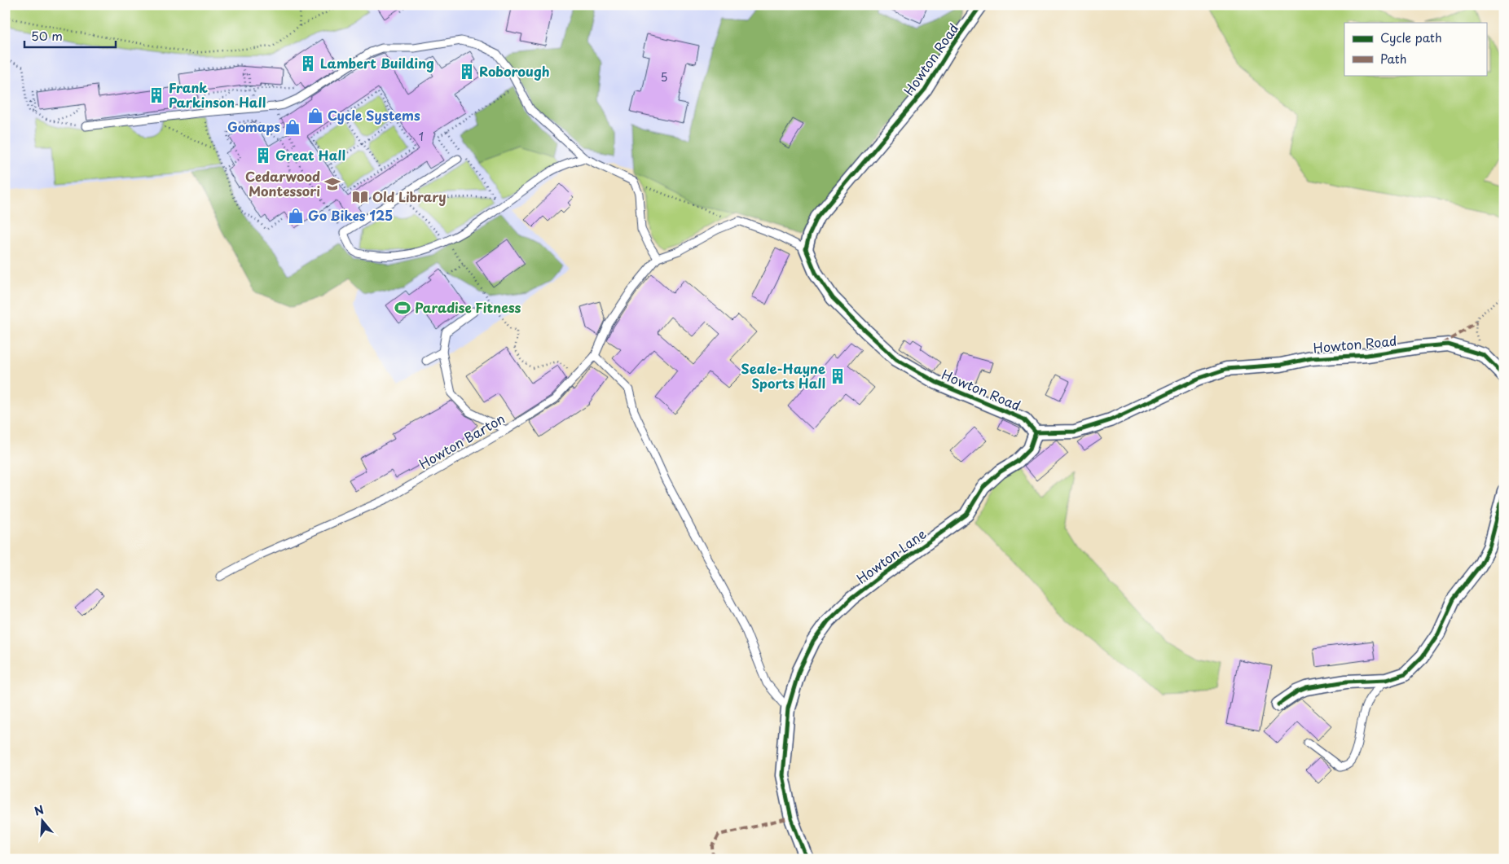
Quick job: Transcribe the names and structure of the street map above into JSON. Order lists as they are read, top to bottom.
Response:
{
  "streets": {
    "street": ["Howton Road", "Howton Lane"],
    "lane": ["Howton Barton"]
  },
  "crossings": [
    ["Howton Road", "Howton Lane"]
  ],
  "places": {
    "building": [
      "Lambert Building",
      "Roborough",
      "Frank Parkinson Hall",
      "Great Hall",
      "Seale-Hayne Sports Hall"
    ],
    "shop": ["Cycle Systems", "Gomaps", "Go Bikes 125"],
    "school or university": ["Cedarwood Montessori"],
    "library": ["Old Library"],
    "sports": ["Paradise Fitness"]
  },
  "house_numbers": ["5", "1"],
  "legend": ["Cycle path", "Path"],
  "scale_bar": "50 m",
  "north": "top"
}
